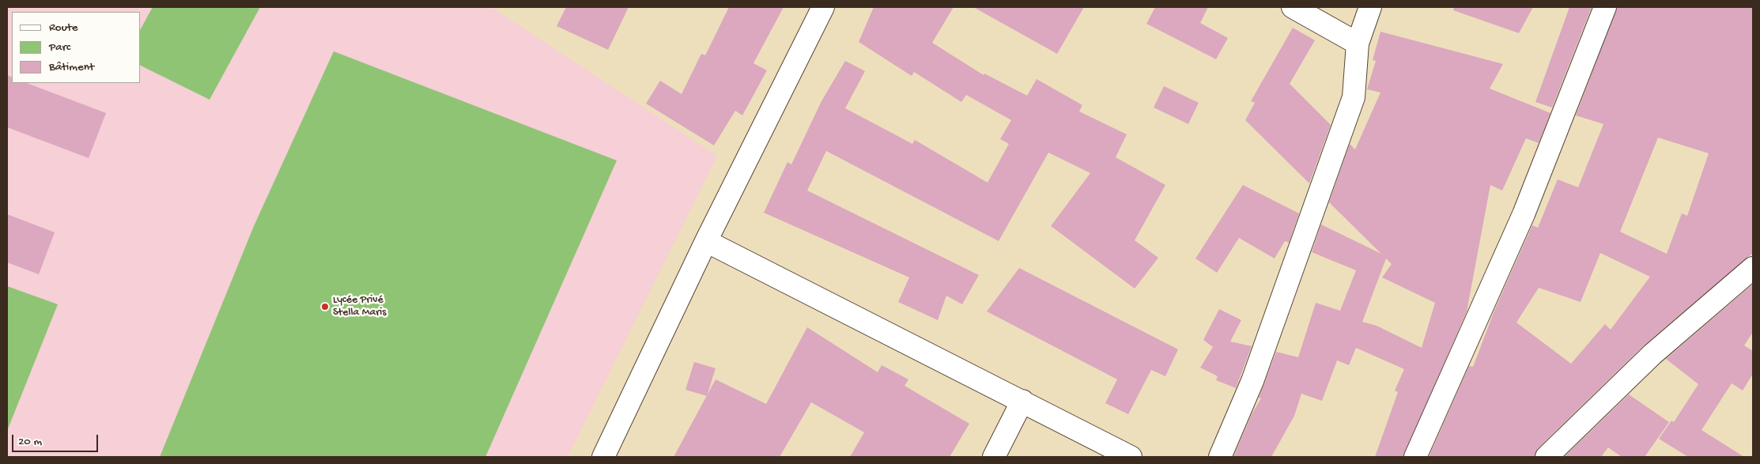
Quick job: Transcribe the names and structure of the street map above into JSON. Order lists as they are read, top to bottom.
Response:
{
  "places": ["Lycée Privé Stella Maris"],
  "legend": ["Route", "Parc", "Bâtiment"],
  "scale_bar": "20 m"
}
